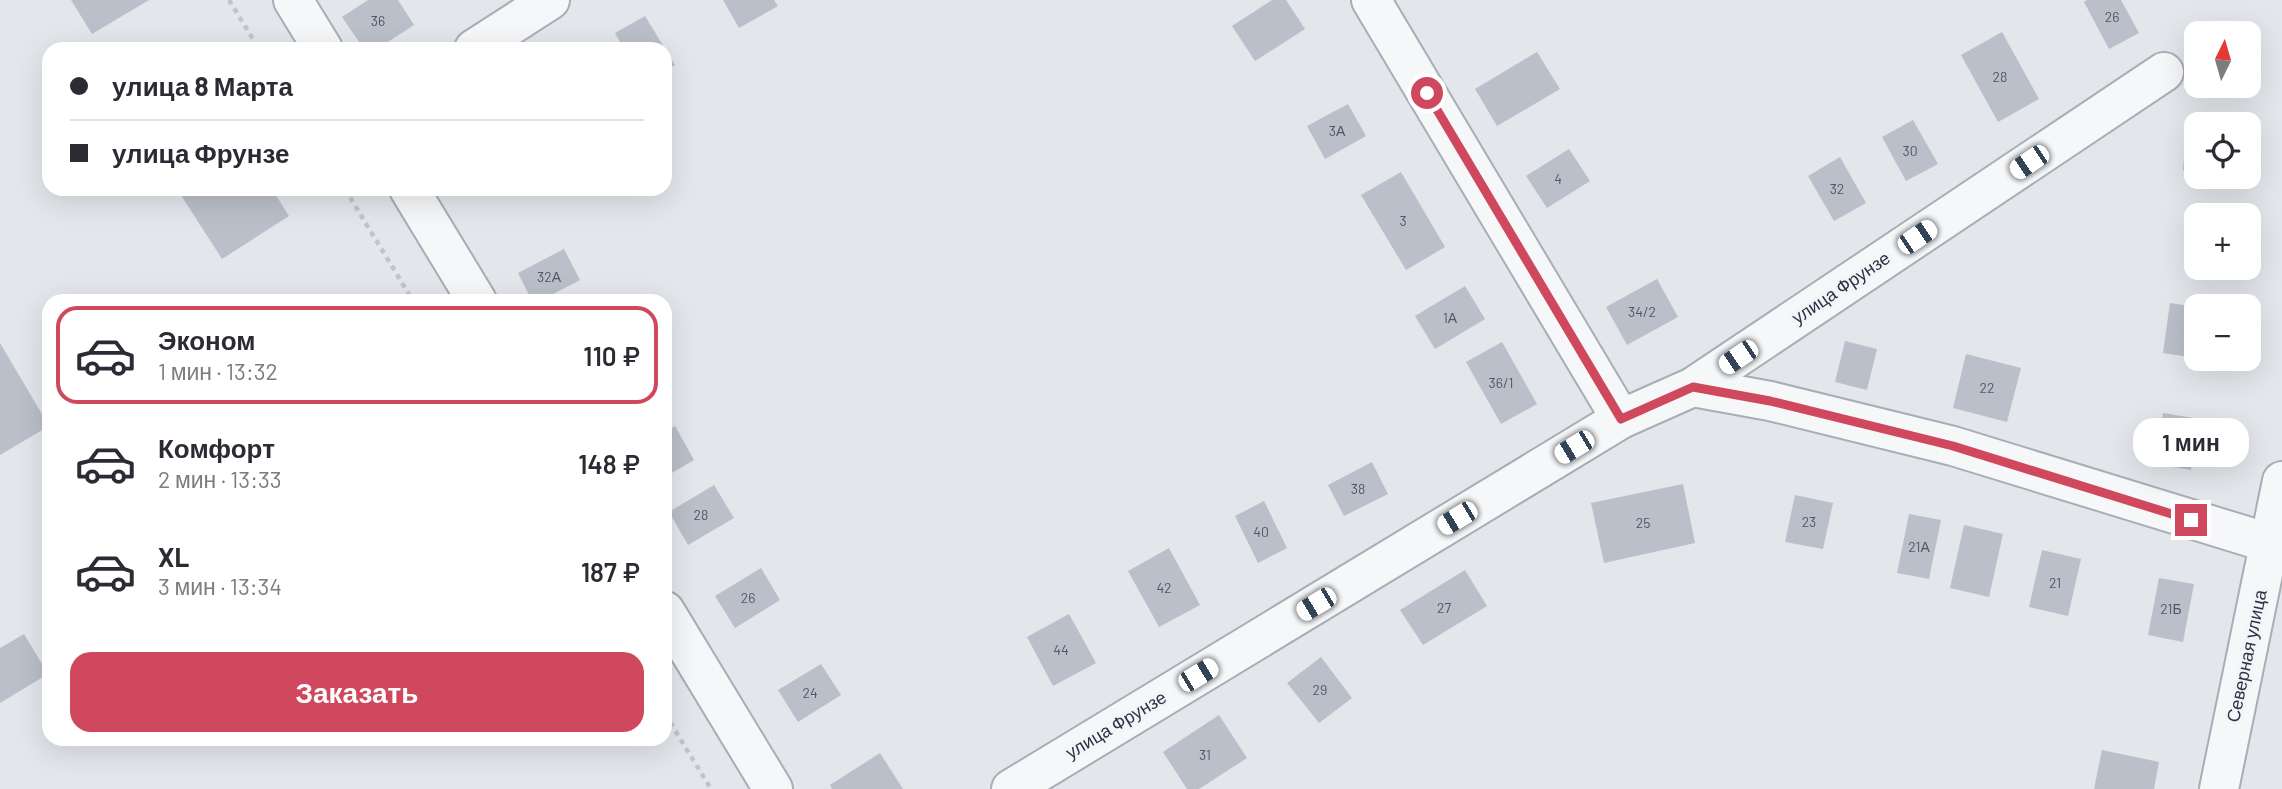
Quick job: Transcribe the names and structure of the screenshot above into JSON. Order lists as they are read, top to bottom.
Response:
{
  "streets": {
    "street": ["улица Фрунзе", "Северная улица"]
  },
  "house_numbers": [
    "26",
    "36",
    "28",
    "3А",
    "30",
    "4",
    "32",
    "3",
    "32А",
    "34/2",
    "1А",
    "36/1",
    "22",
    "38",
    "28",
    "23",
    "25",
    "40",
    "21А",
    "21",
    "42",
    "26",
    "27",
    "21Б",
    "44",
    "29",
    "24",
    "31"
  ],
  "north": "top",
  "page": {
    "map_buttons": ["+", "−"],
    "banner": ["улица 8 Марта", "улица Фрунзе"],
    "list": [
      {
        "name": "Эконом",
        "note": "1 мин · 13:32",
        "value": "110 ₽"
      },
      {
        "name": "Комфорт",
        "note": "2 мин · 13:33",
        "value": "148 ₽"
      },
      {
        "name": "XL",
        "note": "3 мин · 13:34",
        "value": "187 ₽"
      }
    ],
    "bubble": "1 мин",
    "buttons": "Заказать"
  }
}
